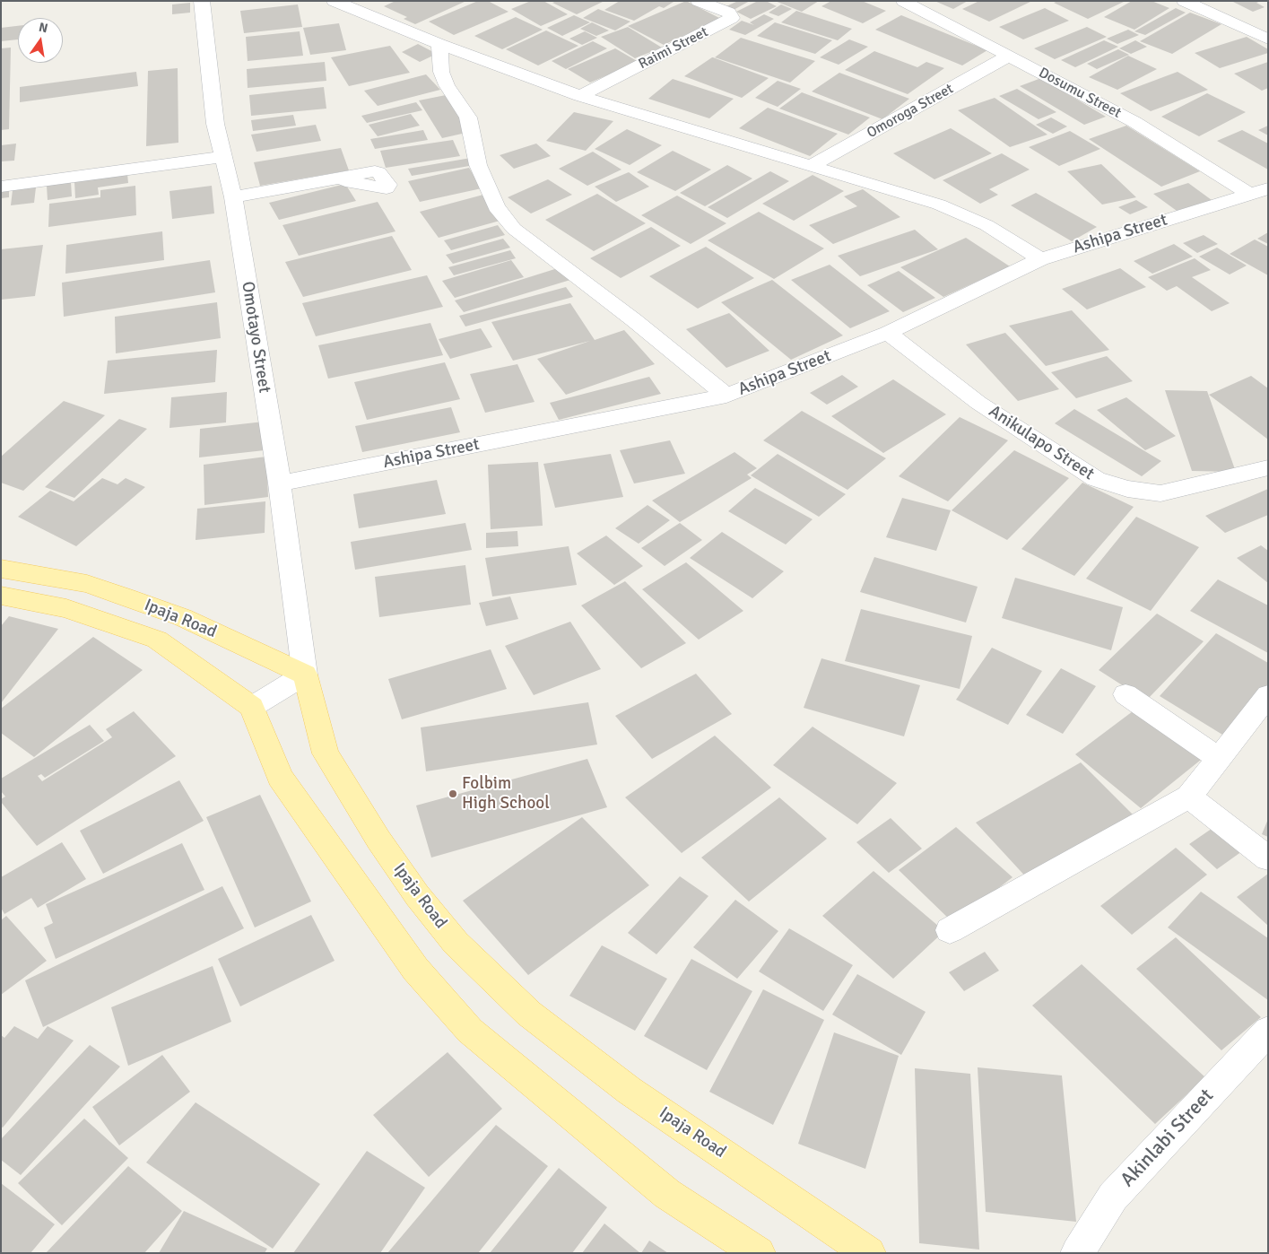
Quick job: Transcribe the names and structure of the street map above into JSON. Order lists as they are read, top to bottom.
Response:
{
  "streets": {
    "main road": ["Ipaja Road"],
    "street": [
      "Raimi Street",
      "Dosumu Street",
      "Omoroga Street",
      "Ashipa Street",
      "Omotayo Street",
      "Anikulapo Street",
      "Akinlabi Street"
    ]
  },
  "crossings": [
    ["Dosumu Street", "Omoroga Street"],
    ["Dosumu Street", "Ashipa Street"],
    ["Ashipa Street", "Omotayo Street"],
    ["Ashipa Street", "Anikulapo Street"],
    ["Omotayo Street", "Ipaja Road"]
  ],
  "places": ["Folbim High School"],
  "north": "top"
}
